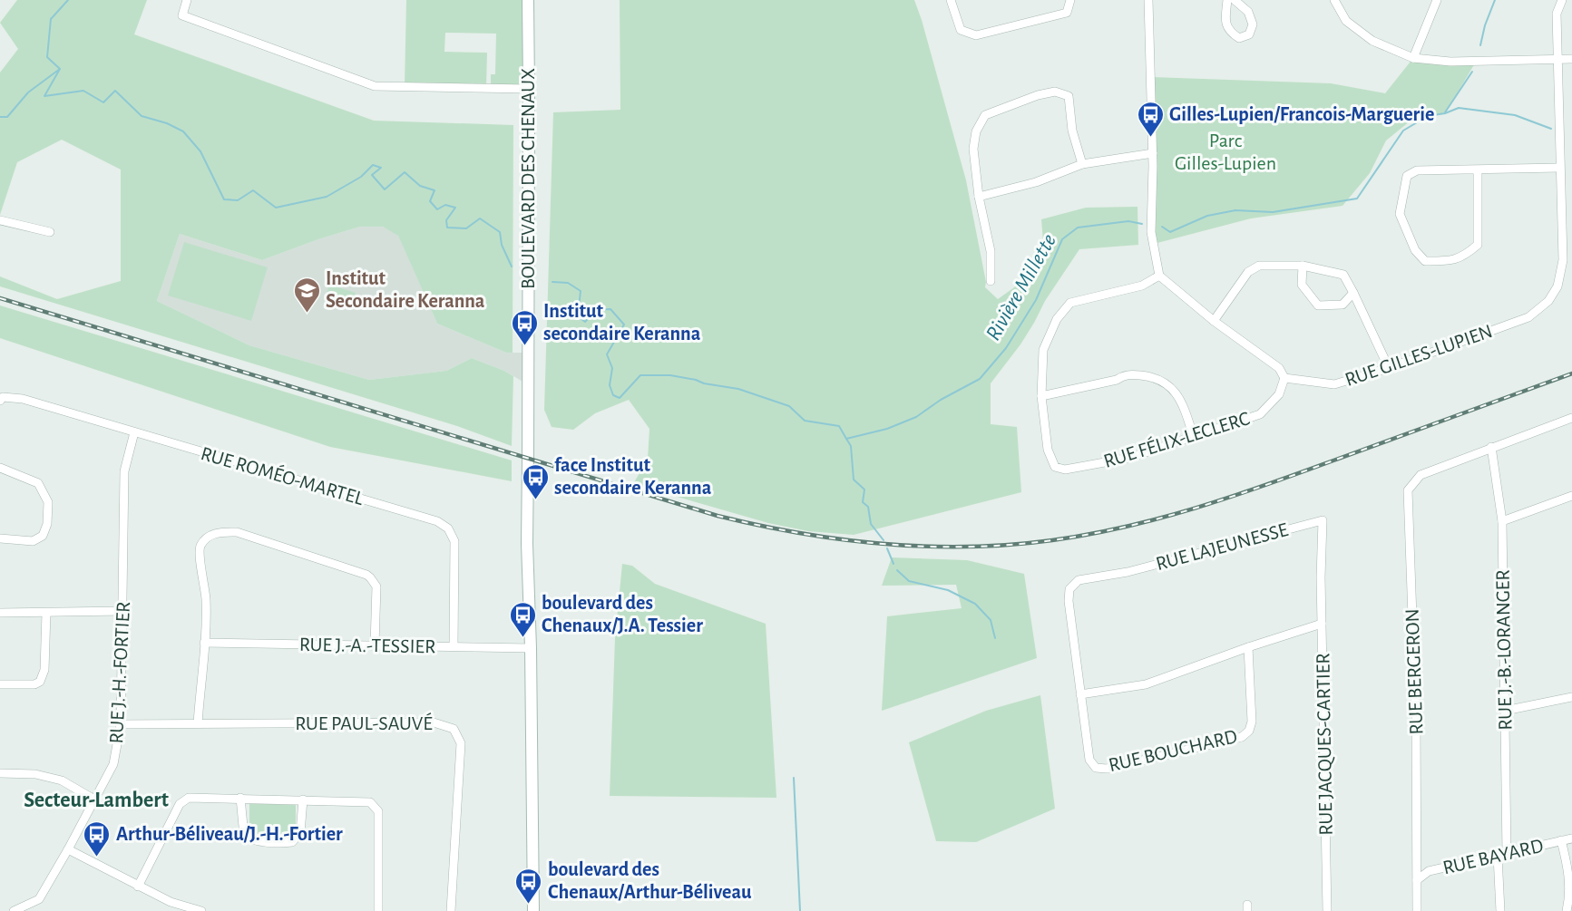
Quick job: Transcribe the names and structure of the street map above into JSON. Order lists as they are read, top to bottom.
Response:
{
  "streets": {
    "main road": ["BOULEVARD DES CHENAUX"],
    "street": [
      "RUE GILLES-LUPIEN",
      "RUE FÉLIX-LECLERC",
      "RUE ROMÉO-MARTEL",
      "RUE LAJEUNESSE",
      "RUE J.-A.-TESSIER",
      "RUE J.-B.-LORANGER",
      "RUE BERGERON",
      "RUE J.-H.-FORTIER",
      "RUE PAUL-SAUVÉ",
      "RUE JACQUES-CARTIER",
      "RUE BOUCHARD",
      "RUE BAYARD"
    ]
  },
  "crossings": [
    ["BOULEVARD DES CHENAUX", "RUE J.-A.-TESSIER"],
    ["RUE GILLES-LUPIEN", "RUE FÉLIX-LECLERC"],
    ["RUE ROMÉO-MARTEL", "RUE J.-A.-TESSIER"],
    ["RUE ROMÉO-MARTEL", "RUE J.-H.-FORTIER"],
    ["RUE LAJEUNESSE", "RUE JACQUES-CARTIER"],
    ["RUE LAJEUNESSE", "RUE BOUCHARD"],
    ["RUE J.-B.-LORANGER", "RUE BERGERON"],
    ["RUE J.-B.-LORANGER", "RUE BAYARD"],
    ["RUE BERGERON", "RUE BAYARD"],
    ["RUE J.-H.-FORTIER", "RUE PAUL-SAUVÉ"]
  ],
  "districts": ["Secteur-Lambert"],
  "water": ["Rivière Millette"],
  "parks": ["Parc Gilles-Lupien"],
  "places": {
    "bus stop": [
      "Gilles-Lupien/Francois-Marguerie",
      "Institut secondaire Keranna",
      "face Institut secondaire Keranna",
      "boulevard des Chenaux/J.A. Tessier",
      "Arthur-Béliveau/J.-H.-Fortier",
      "boulevard des Chenaux/Arthur-Béliveau"
    ],
    "school or university": ["Institut Secondaire Keranna"]
  }
}
